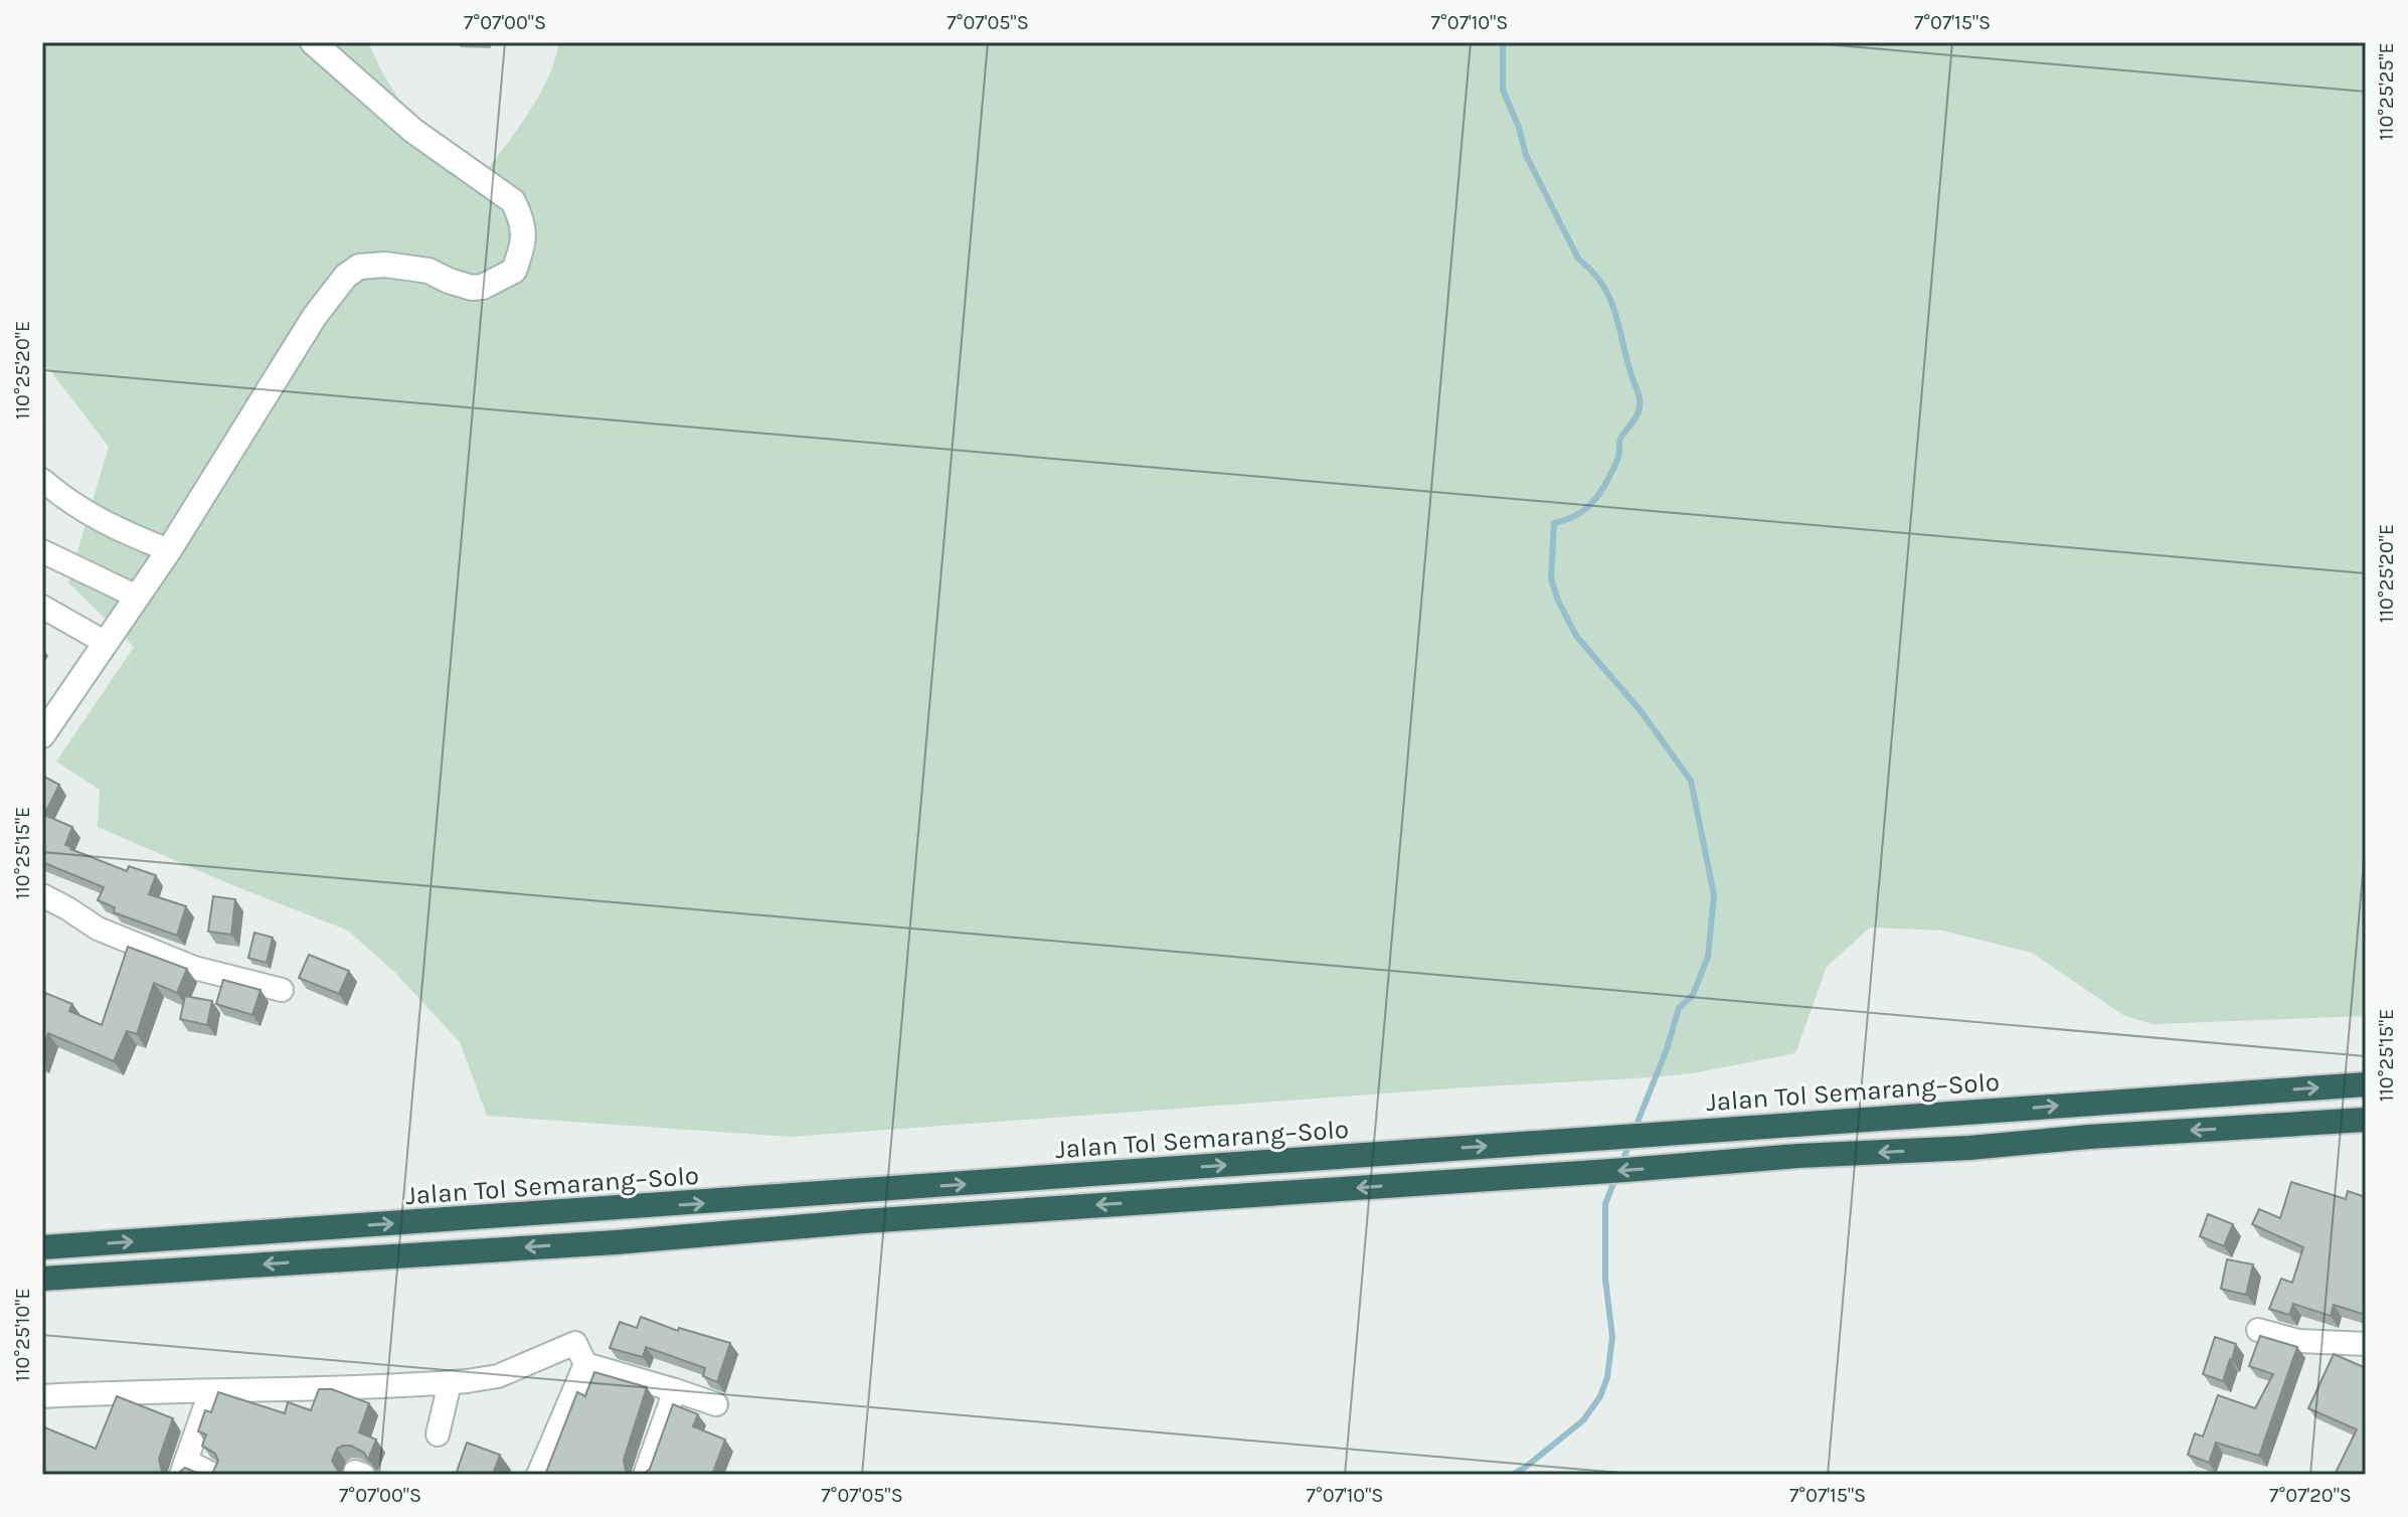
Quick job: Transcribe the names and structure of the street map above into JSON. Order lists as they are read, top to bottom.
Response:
{
  "streets": {
    "highway": ["Jalan Tol Semarang–Solo"]
  },
  "coordinates": [
    "7°07'00\"S",
    "7°07'05\"S",
    "7°07'10\"S",
    "7°07'15\"S",
    "110°25'25\"E",
    "110°25'20\"E",
    "110°25'15\"E",
    "110°25'10\"E",
    "7°07'20\"S"
  ]
}
